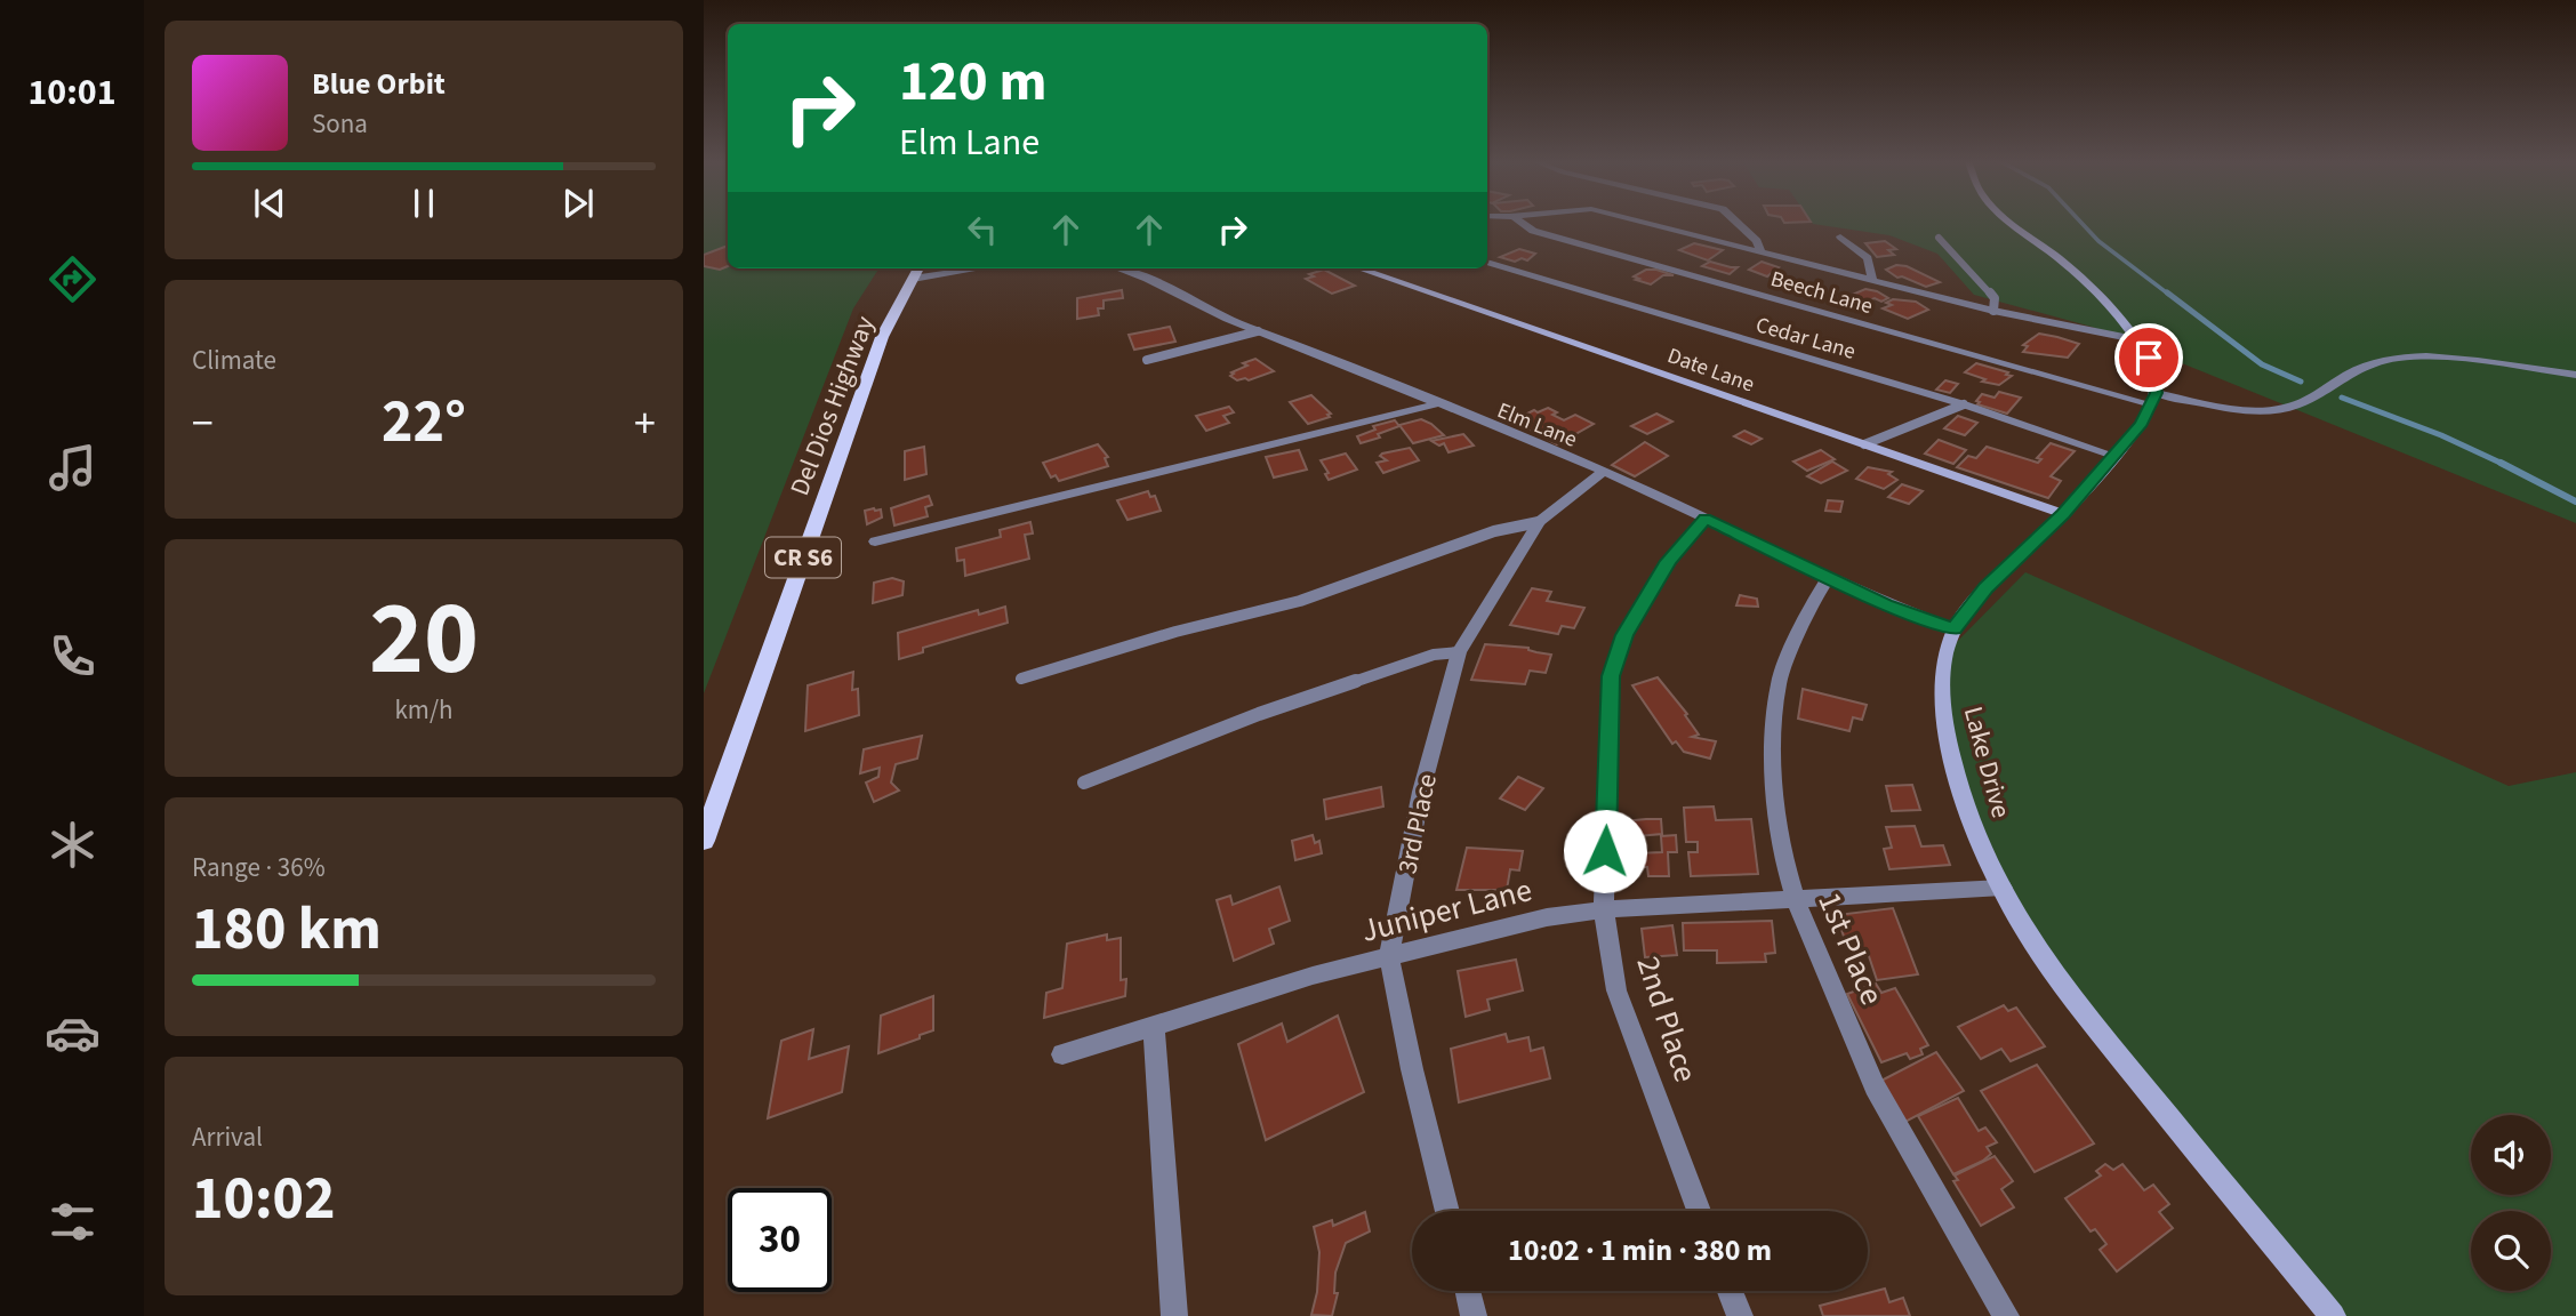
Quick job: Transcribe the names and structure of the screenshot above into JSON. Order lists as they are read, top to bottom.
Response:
{
  "streets": {
    "main road": ["Del Dios Highway", "CR S6"],
    "street": [
      "Beech Lane",
      "Cedar Lane",
      "Date Lane",
      "Elm Lane",
      "Lake Drive",
      "3rd Place",
      "Juniper Lane",
      "1st Place",
      "2nd Place"
    ]
  },
  "crossings": [
    ["Beech Lane", "Lake Drive"],
    ["Cedar Lane", "Lake Drive"],
    ["Date Lane", "Lake Drive"],
    ["Elm Lane", "Lake Drive"],
    ["Elm Lane", "3rd Place"],
    ["Elm Lane", "1st Place"],
    ["Elm Lane", "2nd Place"],
    ["Lake Drive", "Juniper Lane"],
    ["3rd Place", "Juniper Lane"],
    ["Juniper Lane", "1st Place"],
    ["Juniper Lane", "2nd Place"]
  ],
  "page": {
    "tabs": "10:01",
    "turn": ["120 m", "Elm Lane"],
    "song": ["Blue Orbit", "Sona"],
    "tile": [
      "Climate",
      ["20", "km/h"],
      ["Range · 36%", "180 km"],
      ["Arrival", "10:02"]
    ],
    "heat": ["−", "22°", "+"],
    "limit": "30",
    "trip": "10:02 · 1 min · 380 m"
  }
}
